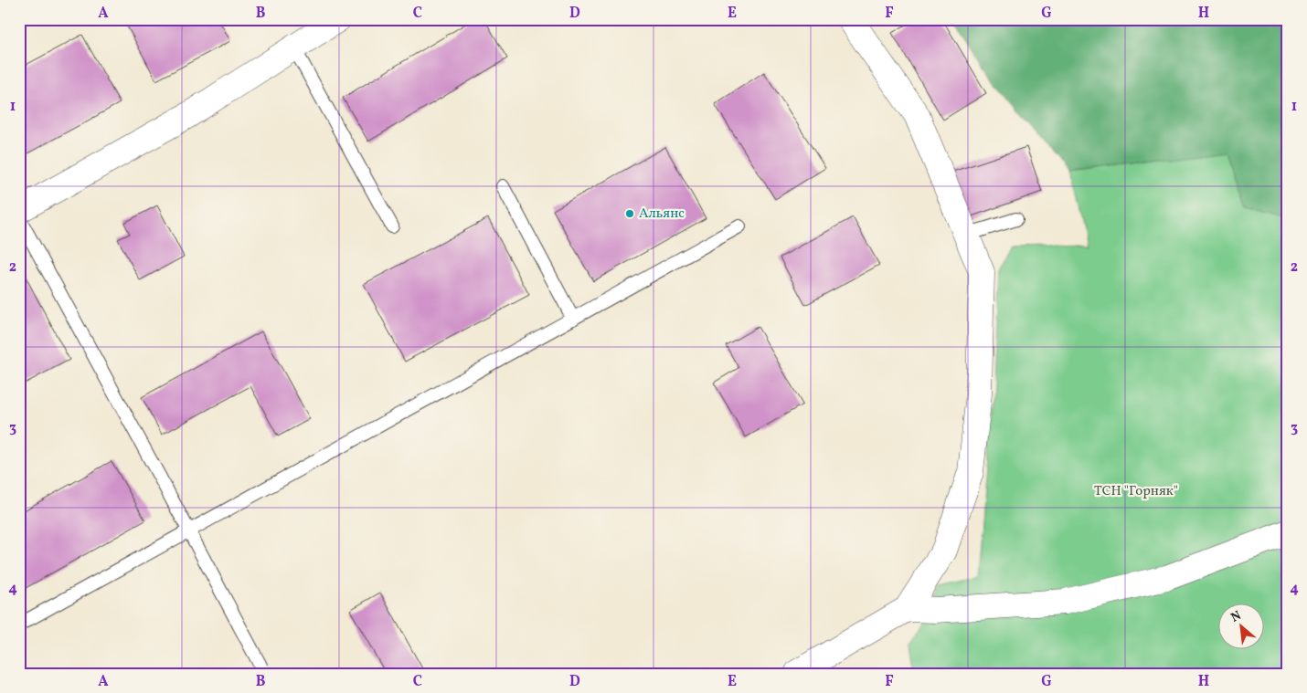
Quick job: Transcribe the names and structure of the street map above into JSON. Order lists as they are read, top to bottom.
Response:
{
  "parks": ["ТСН \"Горняк\""],
  "places": ["Альянс"],
  "north": "top left",
  "grid": {
    "columns": [
      "A",
      "B",
      "C",
      "D",
      "E",
      "F",
      "G",
      "H"
    ],
    "rows": [
      "1",
      "2",
      "3",
      "4"
    ]
  }
}
